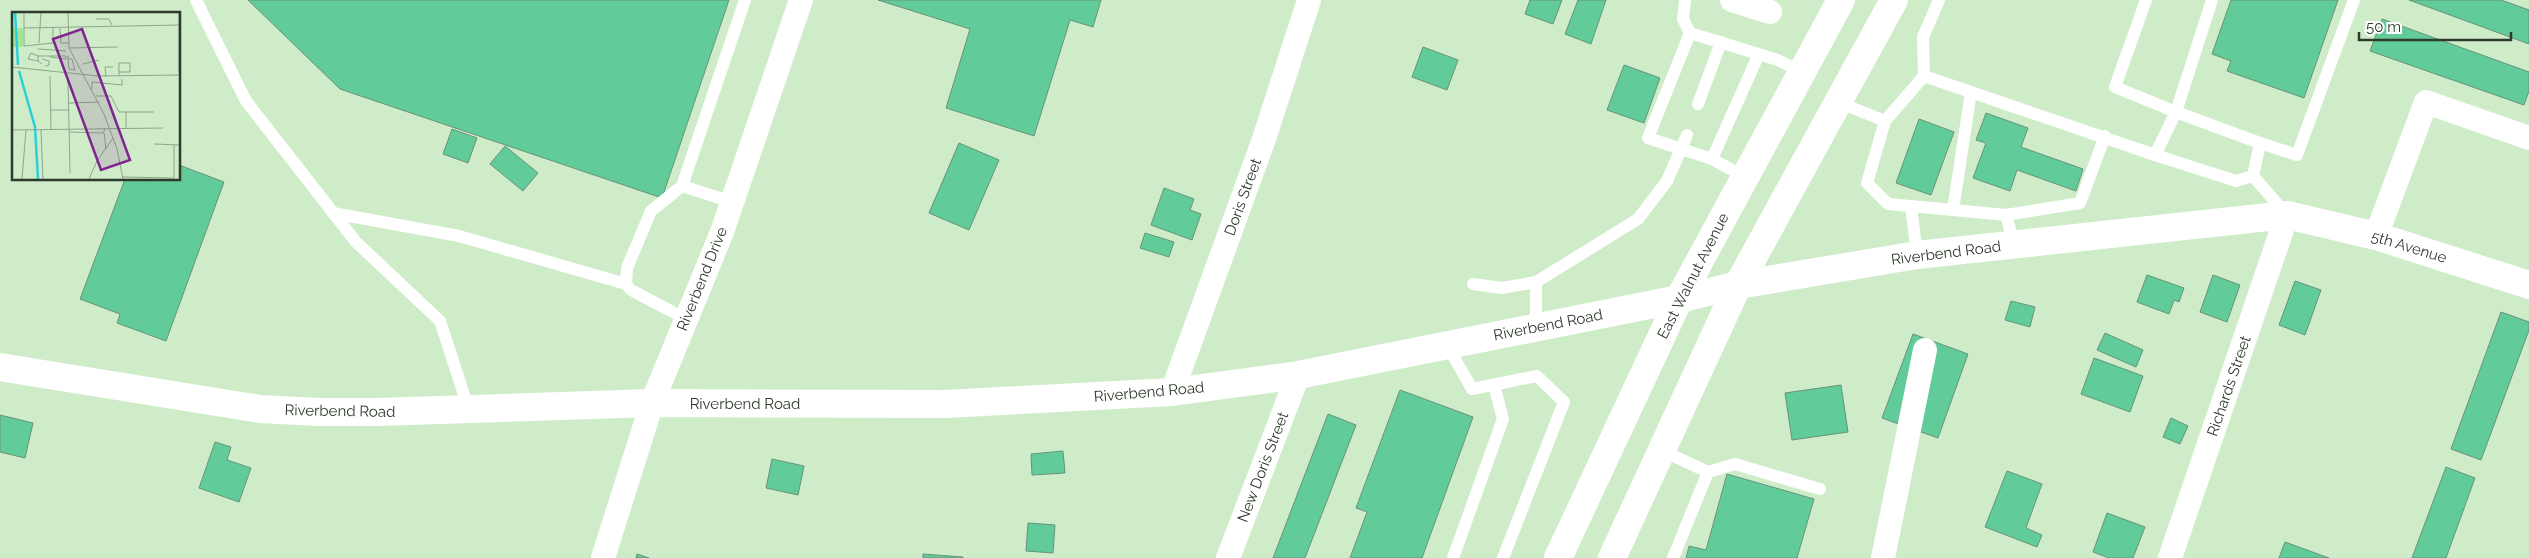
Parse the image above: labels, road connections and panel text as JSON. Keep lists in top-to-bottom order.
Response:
{
  "streets": {
    "street": [
      "Doris Street",
      "5th Avenue",
      "Riverbend Road",
      "East Walnut Avenue",
      "Riverbend Drive",
      "Richards Street",
      "New Doris Street"
    ]
  },
  "crossings": [
    ["Doris Street", "Riverbend Road"],
    ["5th Avenue", "Riverbend Road"],
    ["5th Avenue", "Richards Street"],
    ["Riverbend Road", "East Walnut Avenue"],
    ["Riverbend Road", "Riverbend Drive"],
    ["Riverbend Road", "Richards Street"],
    ["Riverbend Road", "New Doris Street"]
  ],
  "scale_bar": "50 m"
}
